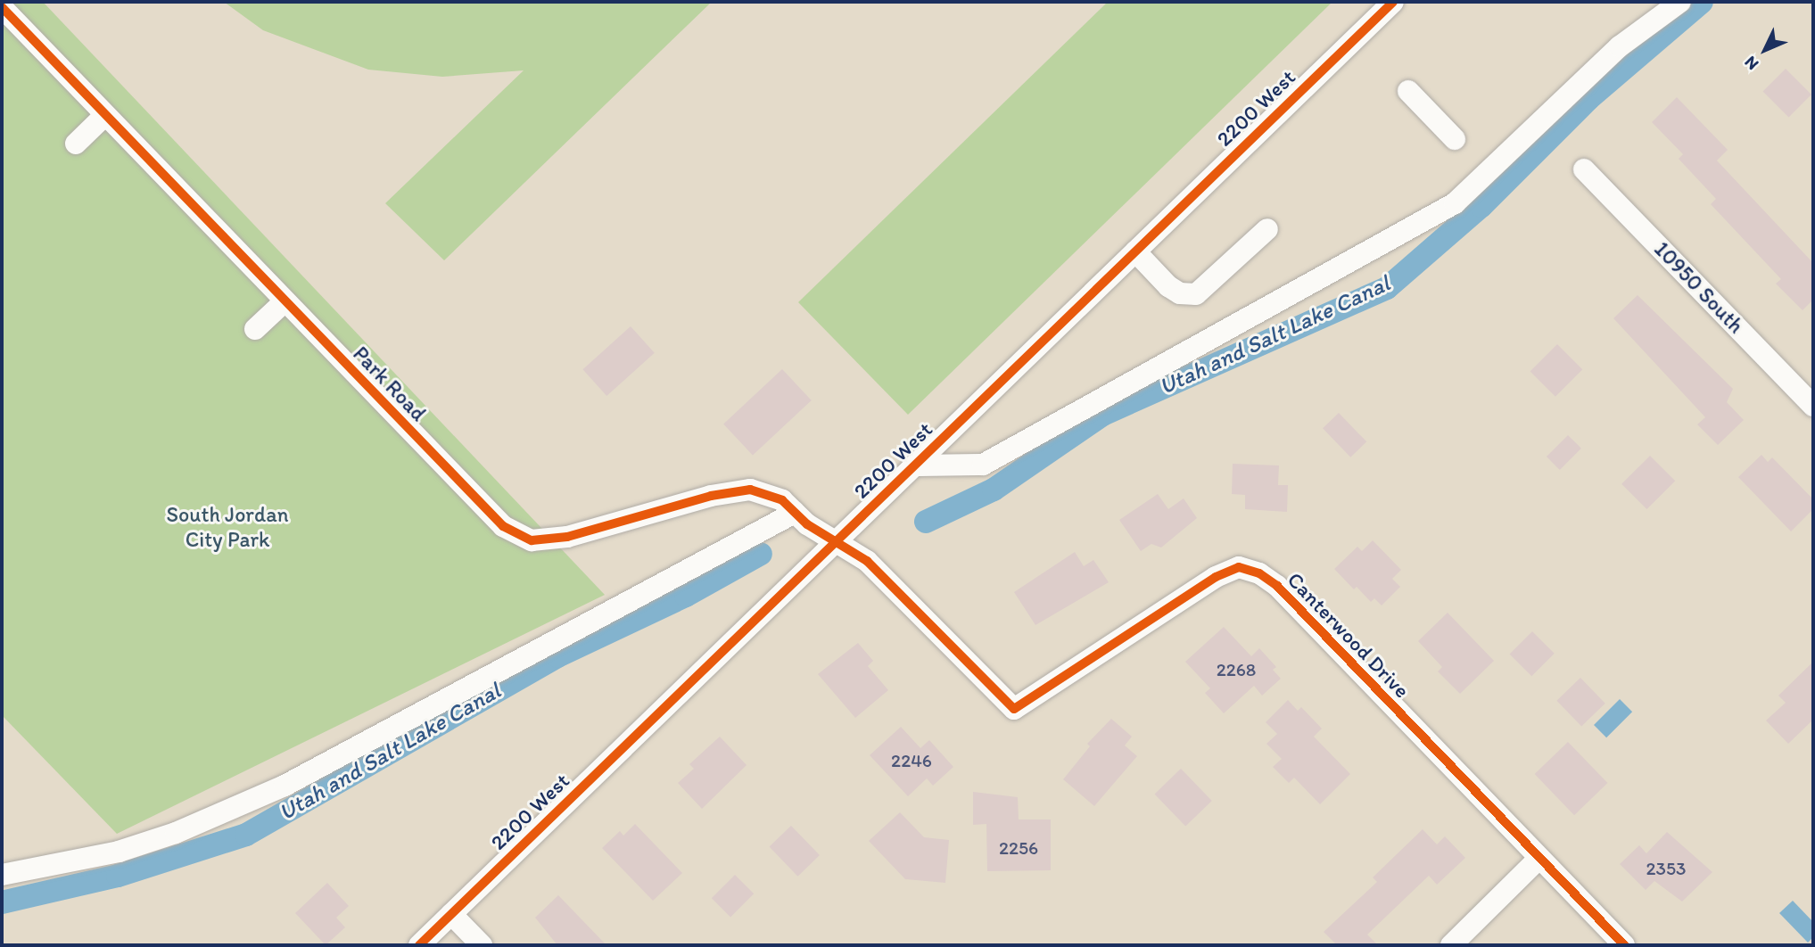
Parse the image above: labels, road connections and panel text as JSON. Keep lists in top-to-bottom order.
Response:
{
  "streets": {
    "street": [
      "2200 West",
      "10950 South",
      "Park Road",
      "Canterwood Drive"
    ]
  },
  "crossings": [
    ["2200 West", "Park Road"],
    ["2200 West", "Canterwood Drive"],
    ["Park Road", "Canterwood Drive"]
  ],
  "water": ["Utah and Salt Lake Canal"],
  "parks": ["South Jordan City Park"],
  "house_numbers": [
    "2268",
    "2246",
    "2256",
    "2353"
  ],
  "north": "bottom left"
}
